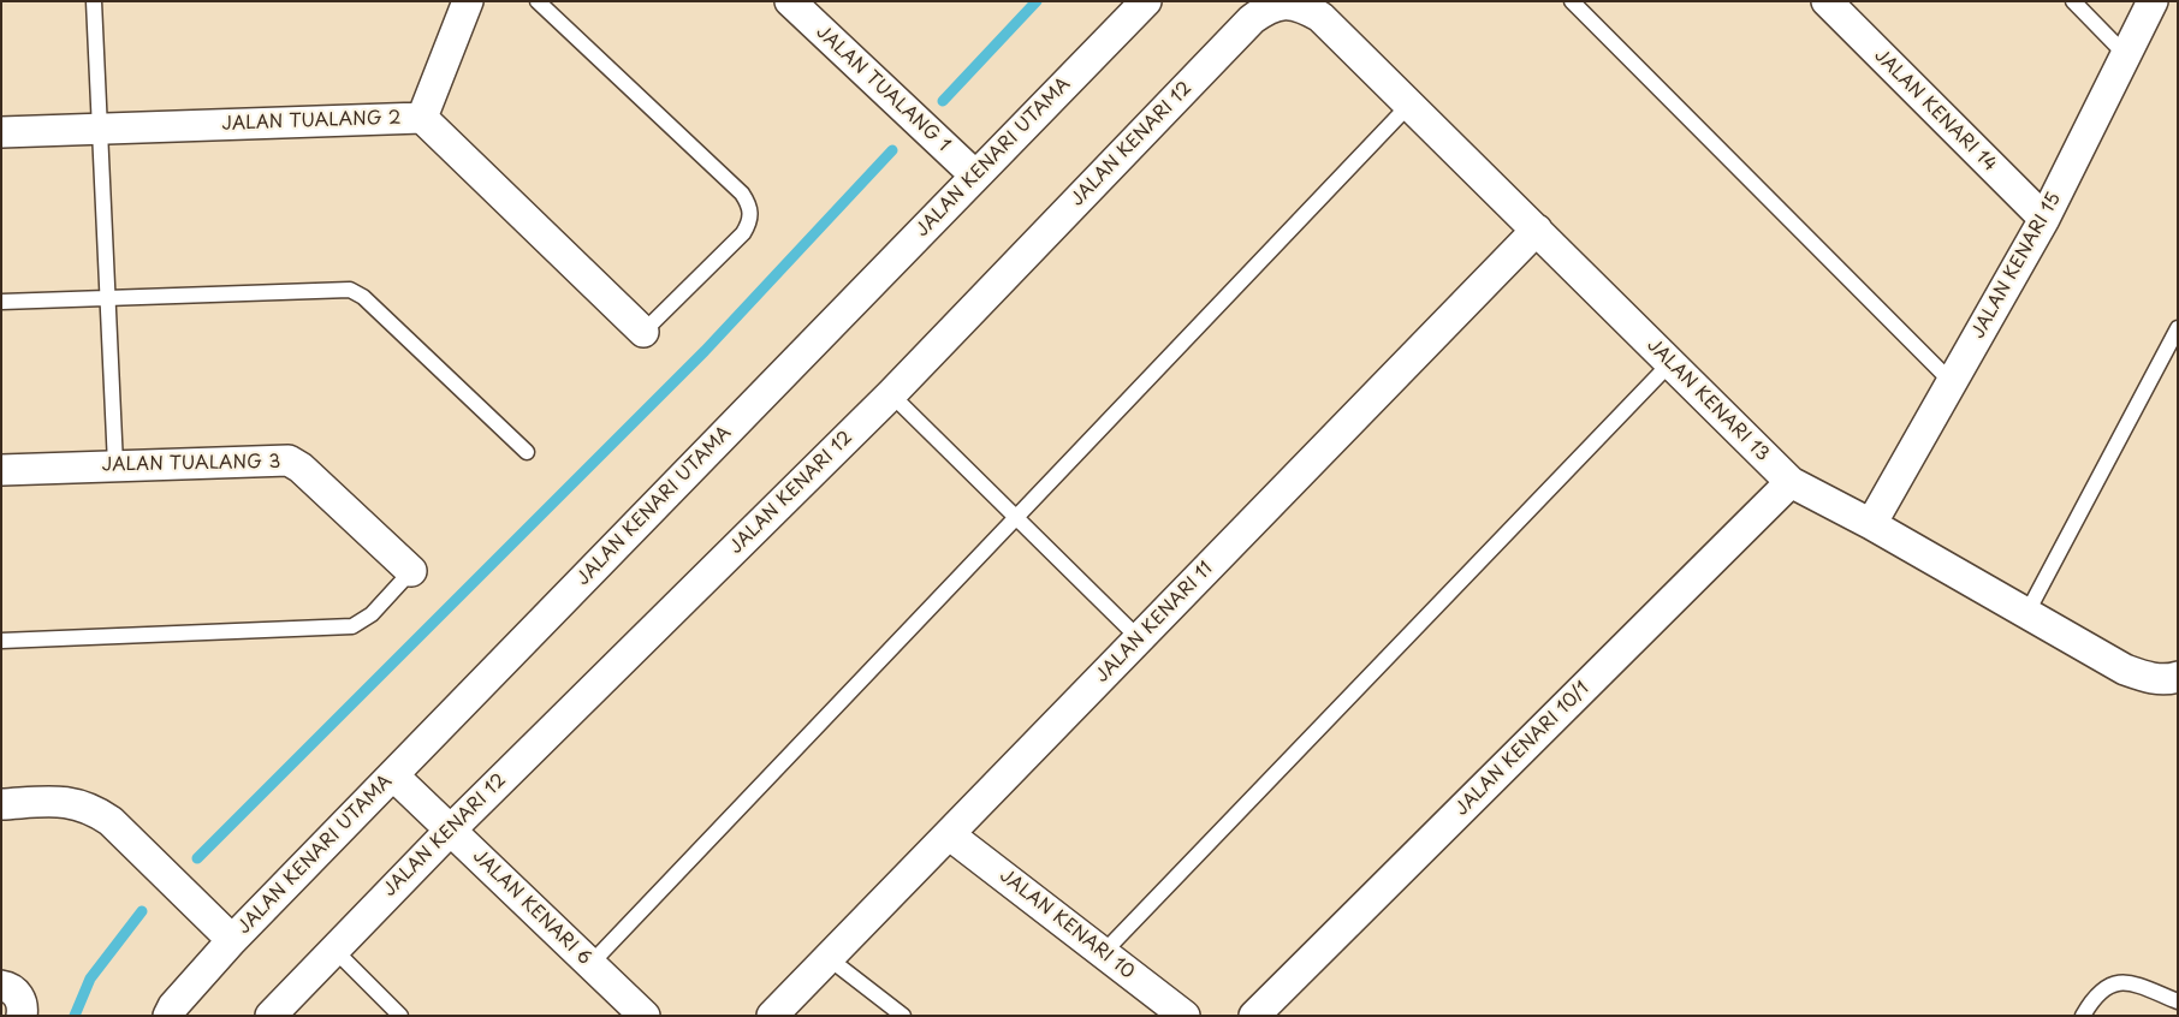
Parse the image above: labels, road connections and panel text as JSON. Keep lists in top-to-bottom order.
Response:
{
  "streets": {
    "street": [
      "JALAN TUALANG 1",
      "JALAN KENARI 14",
      "JALAN TUALANG 2",
      "JALAN KENARI 12",
      "JALAN KENARI UTAMA",
      "JALAN KENARI 15",
      "JALAN KENARI 13",
      "JALAN TUALANG 3",
      "JALAN KENARI 11",
      "JALAN KENARI 10/1",
      "JALAN KENARI 6",
      "JALAN KENARI 10"
    ]
  },
  "crossings": [
    ["JALAN TUALANG 1", "JALAN KENARI UTAMA"],
    ["JALAN KENARI 14", "JALAN KENARI 15"],
    ["JALAN KENARI 12", "JALAN KENARI 13"],
    ["JALAN KENARI 12", "JALAN KENARI 6"],
    ["JALAN KENARI UTAMA", "JALAN KENARI 6"],
    ["JALAN KENARI 15", "JALAN KENARI 13"],
    ["JALAN KENARI 13", "JALAN KENARI 11"],
    ["JALAN KENARI 13", "JALAN KENARI 10/1"],
    ["JALAN KENARI 11", "JALAN KENARI 10"]
  ]
}
